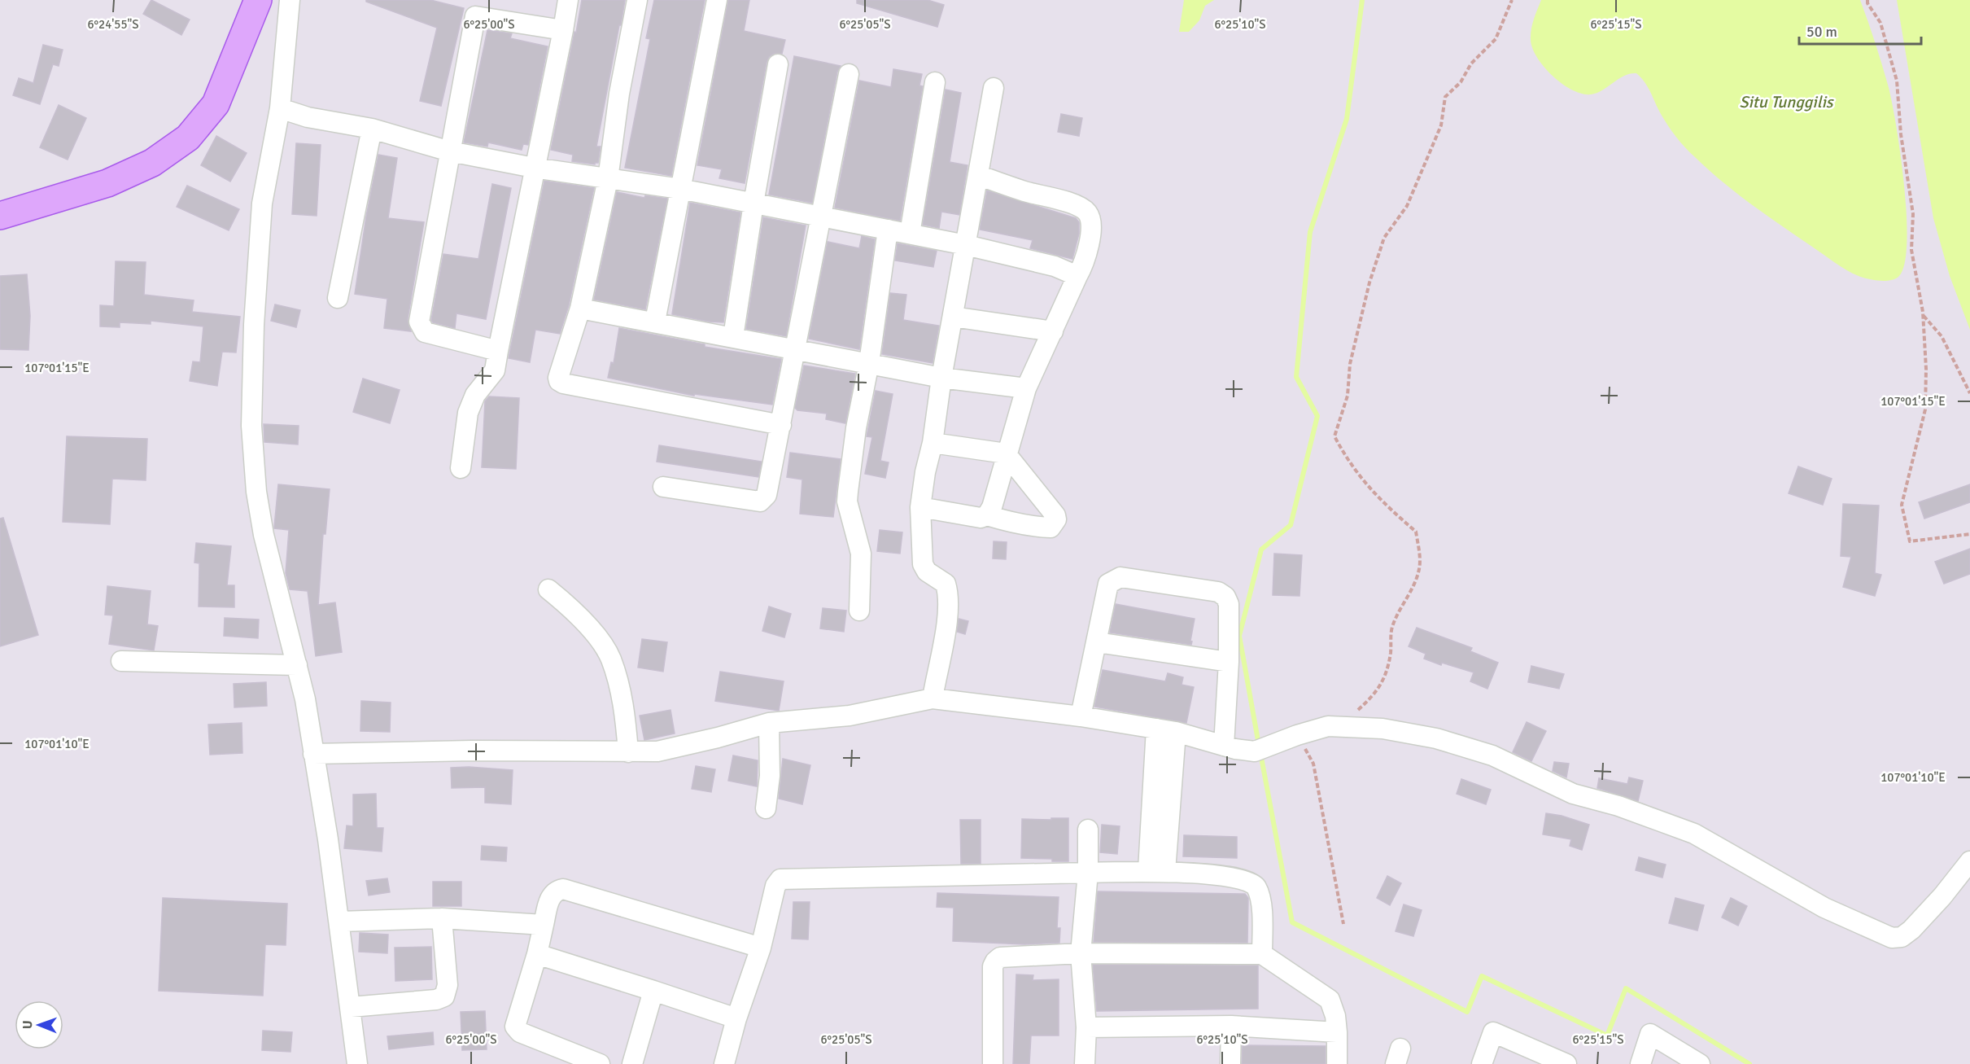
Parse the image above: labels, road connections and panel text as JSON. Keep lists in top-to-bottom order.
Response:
{
  "water": ["Situ Tunggilis"],
  "scale_bar": "50 m",
  "north": "left",
  "coordinates": [
    "6°24'55\"S",
    "6°25'00\"S",
    "6°25'05\"S",
    "6°25'10\"S",
    "6°25'15\"S",
    "107°01'15\"E",
    "107°01'10\"E"
  ]
}
